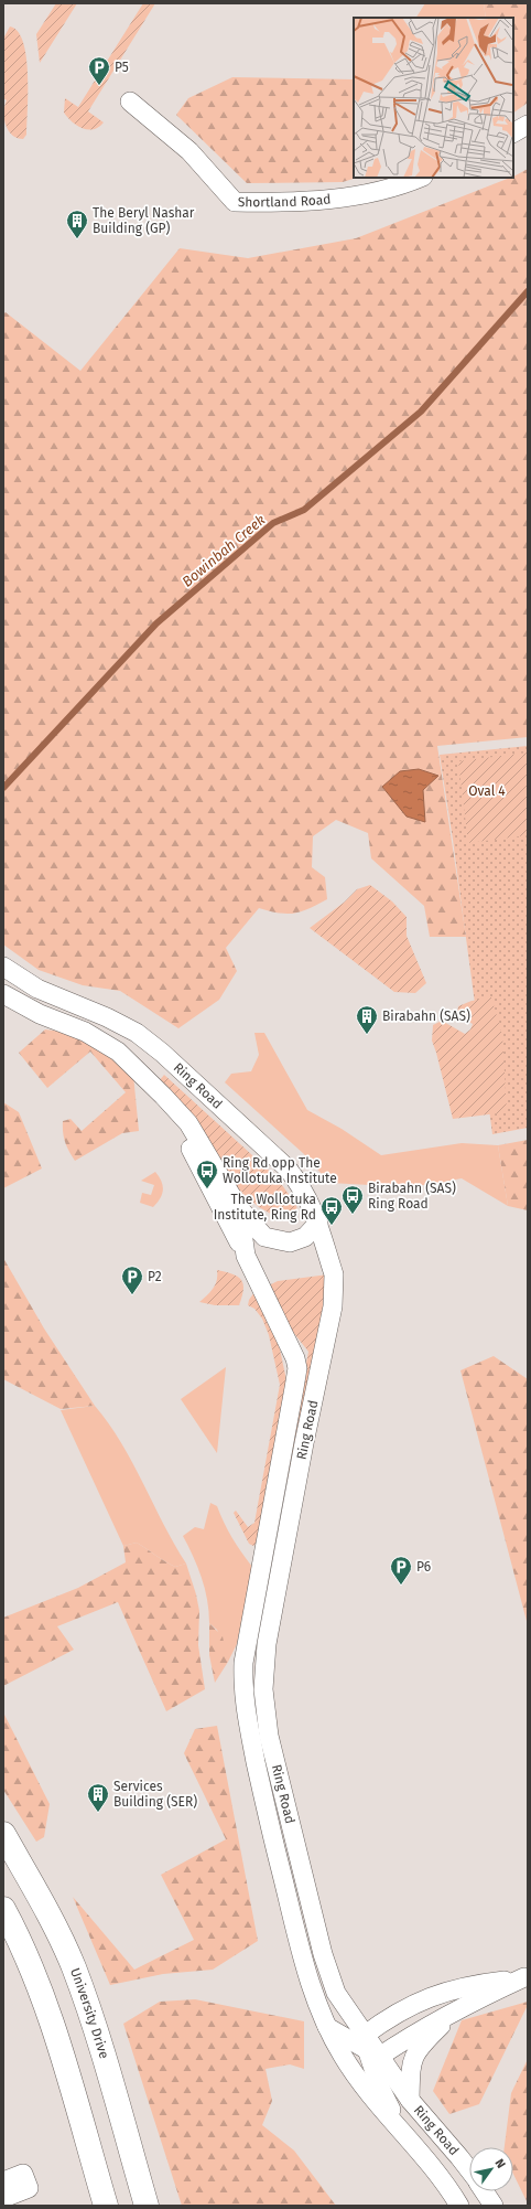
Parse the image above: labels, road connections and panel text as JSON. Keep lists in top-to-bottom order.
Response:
{
  "streets": {
    "main road": ["University Drive"],
    "street": ["Shortland Road", "Ring Road"]
  },
  "water": ["Bowinbah Creek"],
  "parks": ["Oval 4"],
  "places": {
    "parking": ["P5", "P2", "P6"],
    "building": ["The Beryl Nashar Building (GP)", "Birabahn (SAS)", "Services Building (SER)"],
    "bus stop": ["Ring Rd opp The Wollotuka Institute", "Birabahn (SAS) Ring Road", "The Wollotuka Institute, Ring Rd"]
  },
  "north": "top right"
}
